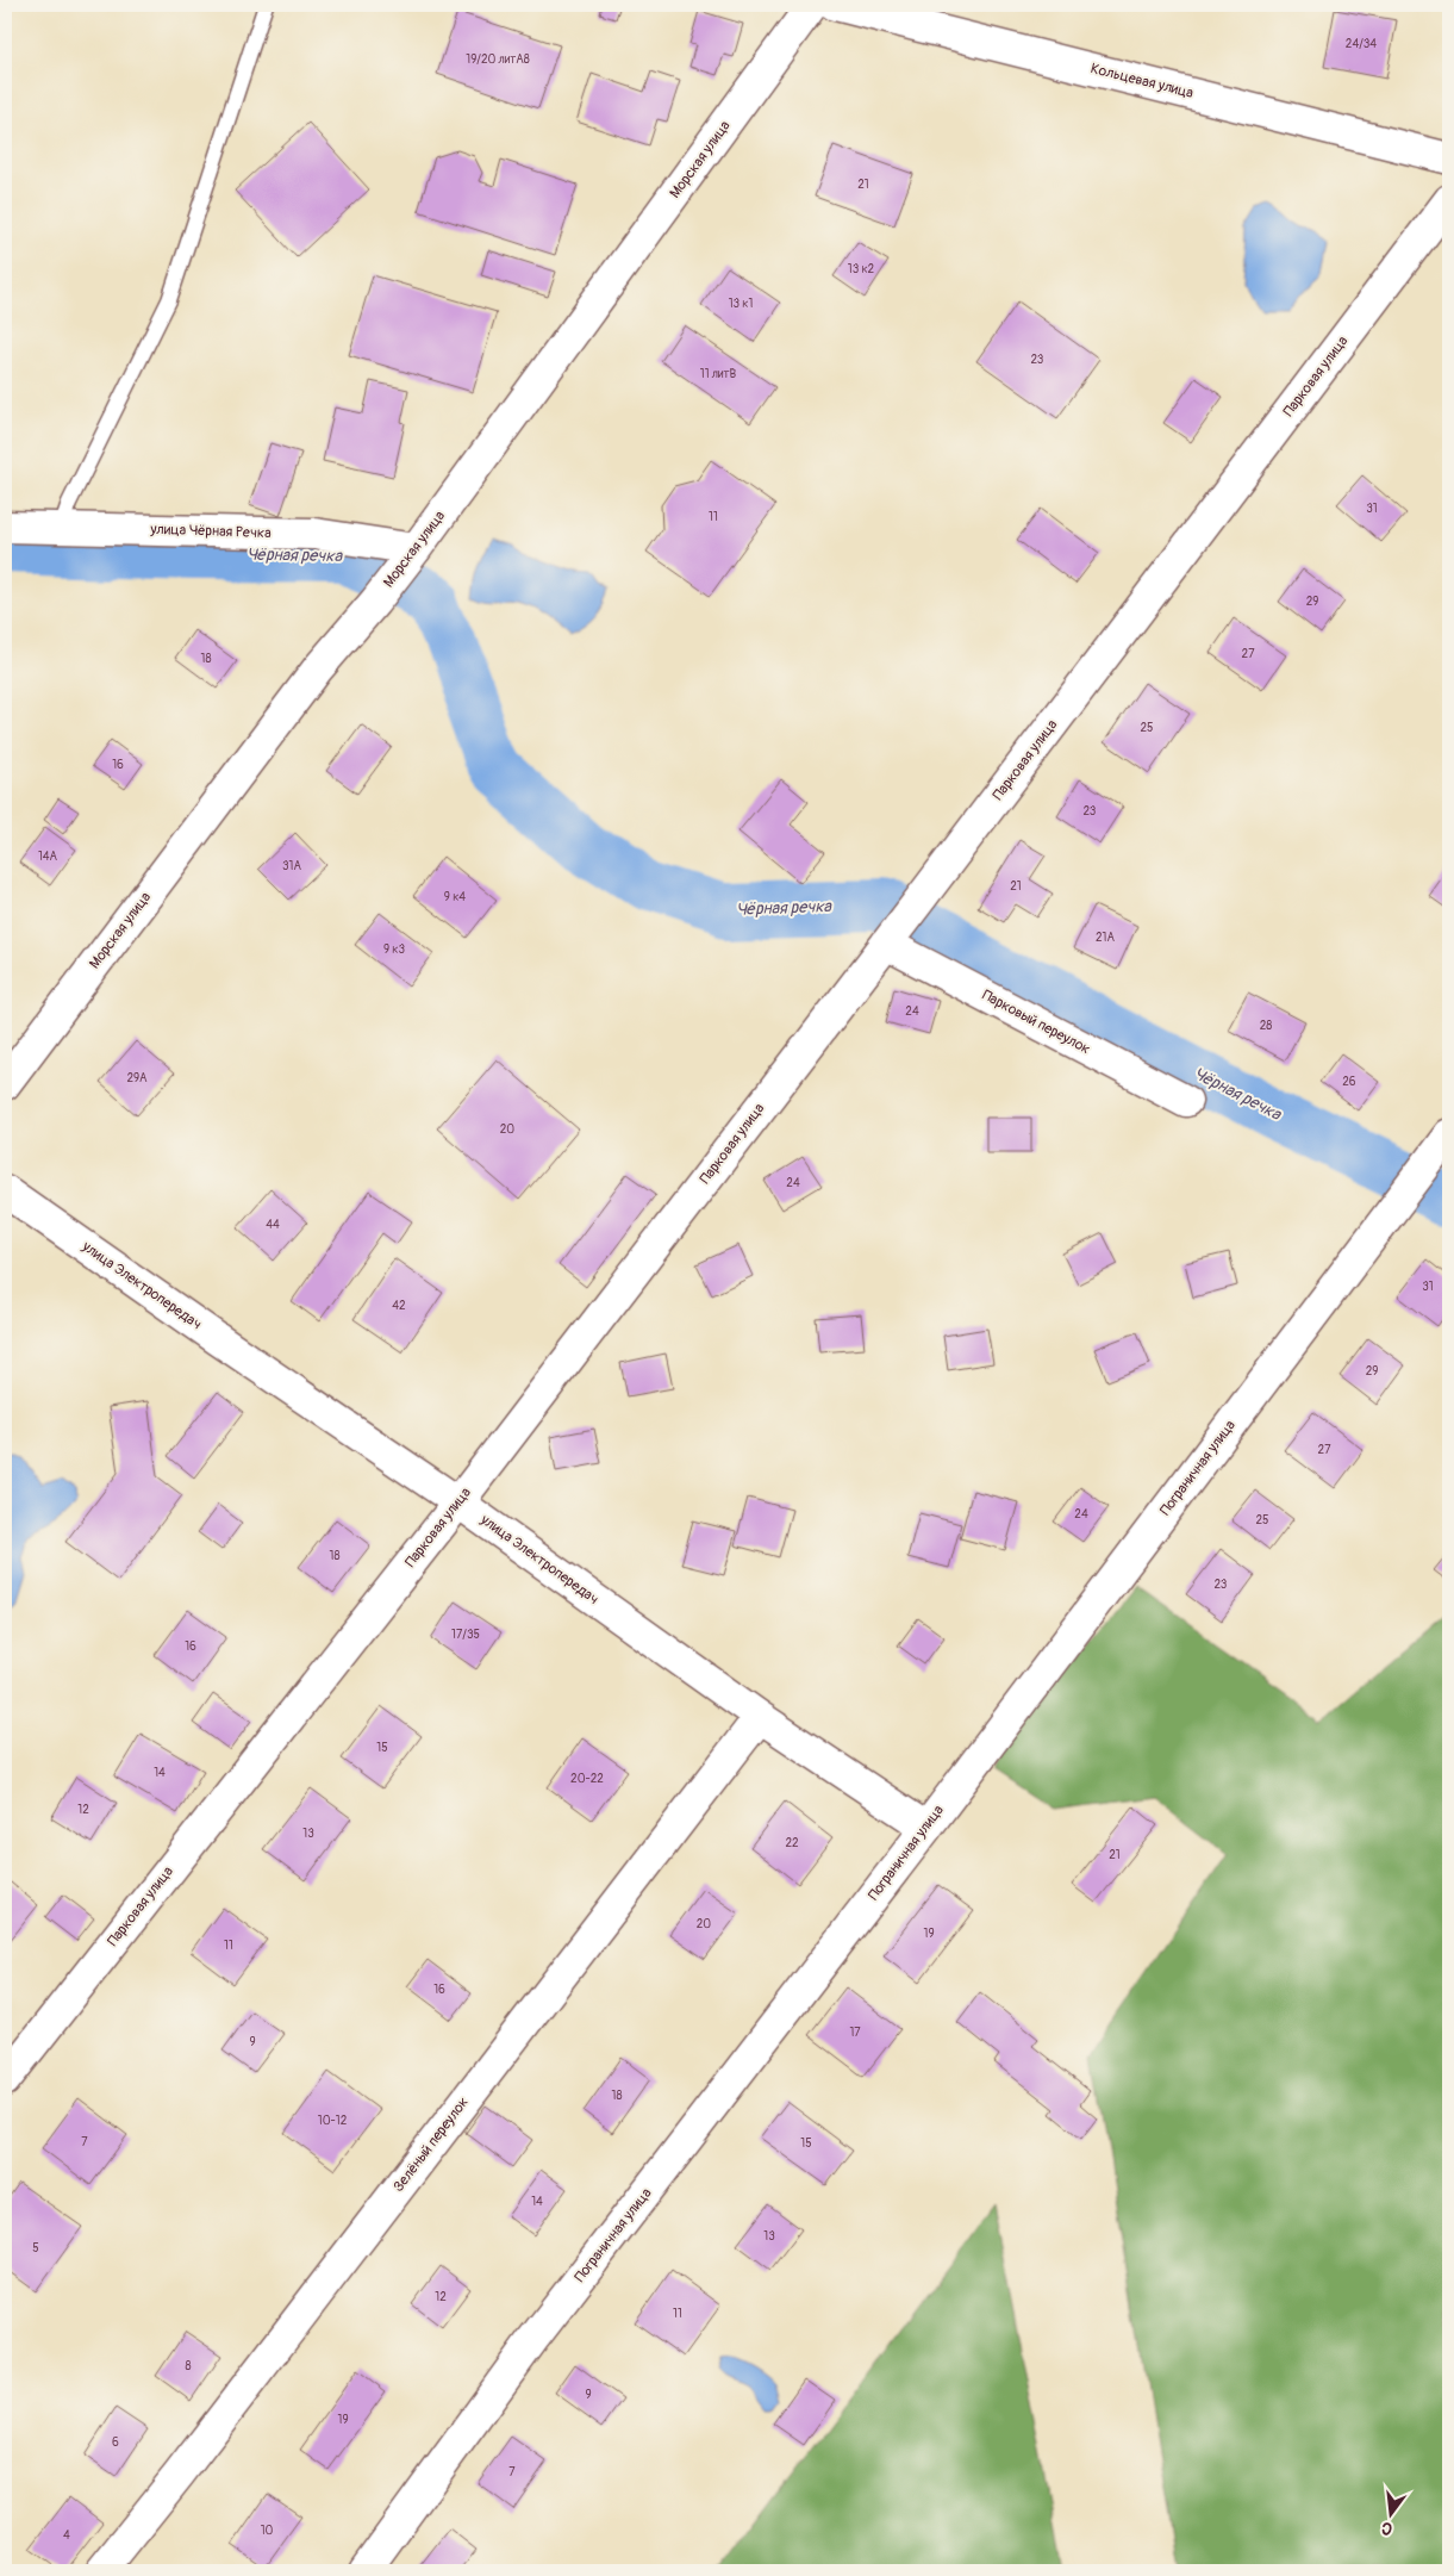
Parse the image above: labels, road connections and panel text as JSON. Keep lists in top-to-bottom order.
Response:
{
  "streets": {
    "street": [
      "Кольцевая улица",
      "Морская улица",
      "Парковая улица",
      "улица Чёрная Речка",
      "Парковый переулок",
      "улица Электропередач",
      "Пограничная улица",
      "Зелёный переулок"
    ]
  },
  "crossings": [
    ["Морская улица", "улица Чёрная Речка"],
    ["Парковая улица", "Парковый переулок"],
    ["Парковая улица", "улица Электропередач"],
    ["улица Электропередач", "Пограничная улица"],
    ["улица Электропередач", "Зелёный переулок"]
  ],
  "water": ["Чёрная речка"],
  "house_numbers": [
    "24/34",
    "19/20 литА8",
    "21",
    "13 к2",
    "13 к1",
    "23",
    "11 литВ",
    "31",
    "11",
    "29",
    "27",
    "18",
    "25",
    "16",
    "23",
    "14А",
    "31А",
    "21",
    "9 к4",
    "21А",
    "9 к3",
    "24",
    "28",
    "29А",
    "26",
    "20",
    "24",
    "44",
    "31",
    "42",
    "29",
    "27",
    "24",
    "25",
    "18",
    "23",
    "17/35",
    "16",
    "15",
    "14",
    "20-22",
    "12",
    "13",
    "22",
    "21",
    "20",
    "19",
    "11",
    "16",
    "17",
    "9",
    "18",
    "10-12",
    "7",
    "15",
    "14",
    "13",
    "5",
    "12",
    "11",
    "8",
    "9",
    "19",
    "6",
    "7",
    "10",
    "4"
  ],
  "north": "bottom"
}
